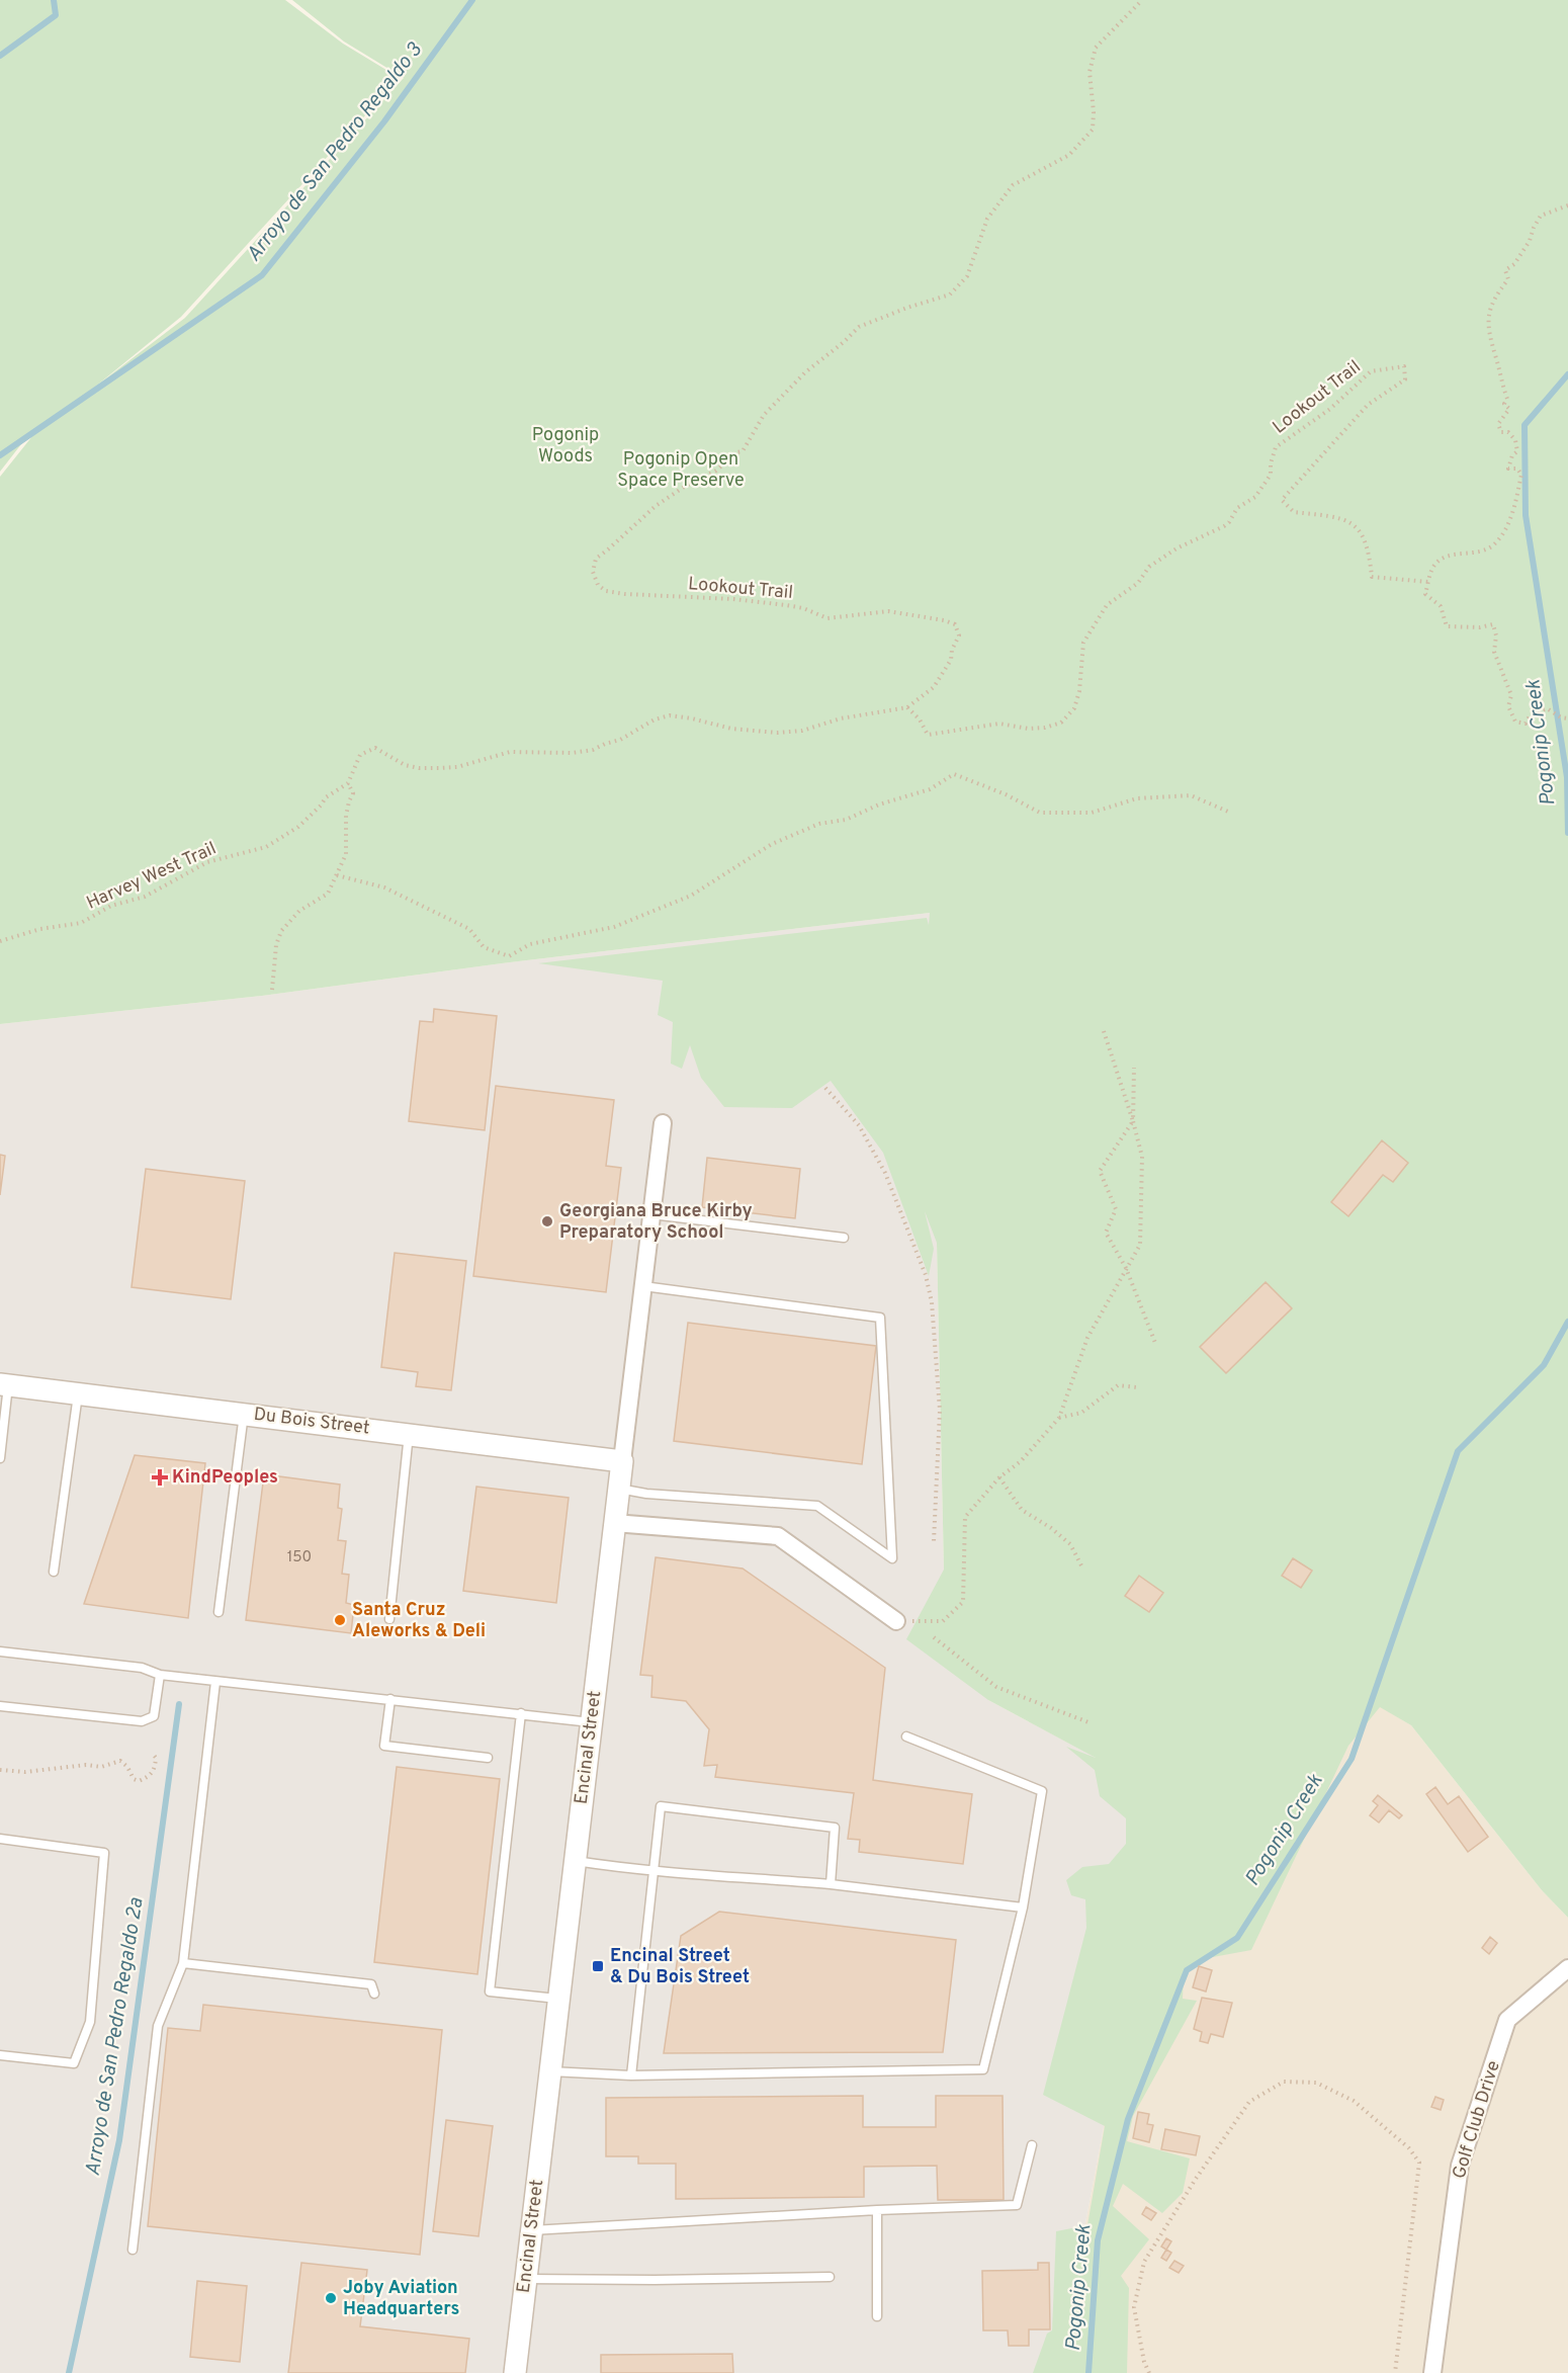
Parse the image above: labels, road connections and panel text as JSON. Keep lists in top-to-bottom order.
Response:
{
  "streets": {
    "street": ["Du Bois Street", "Encinal Street", "Golf Club Drive"],
    "path": ["Lookout Trail", "Harvey West Trail"]
  },
  "crossings": [
    ["Du Bois Street", "Encinal Street"]
  ],
  "water": ["Arroyo de San Pedro Regaldo 3", "Pogonip Creek", "Arroyo de San Pedro Regaldo 2a"],
  "parks": ["Pogonip Woods", "Pogonip Open Space Preserve"],
  "places": {
    "other": ["Georgiana Bruce Kirby Preparatory School", "Santa Cruz Aleworks & Deli", "Joby Aviation Headquarters"],
    "health": ["KindPeoples"],
    "transit": ["Encinal Street & Du Bois Street"]
  },
  "house_numbers": ["150"]
}
